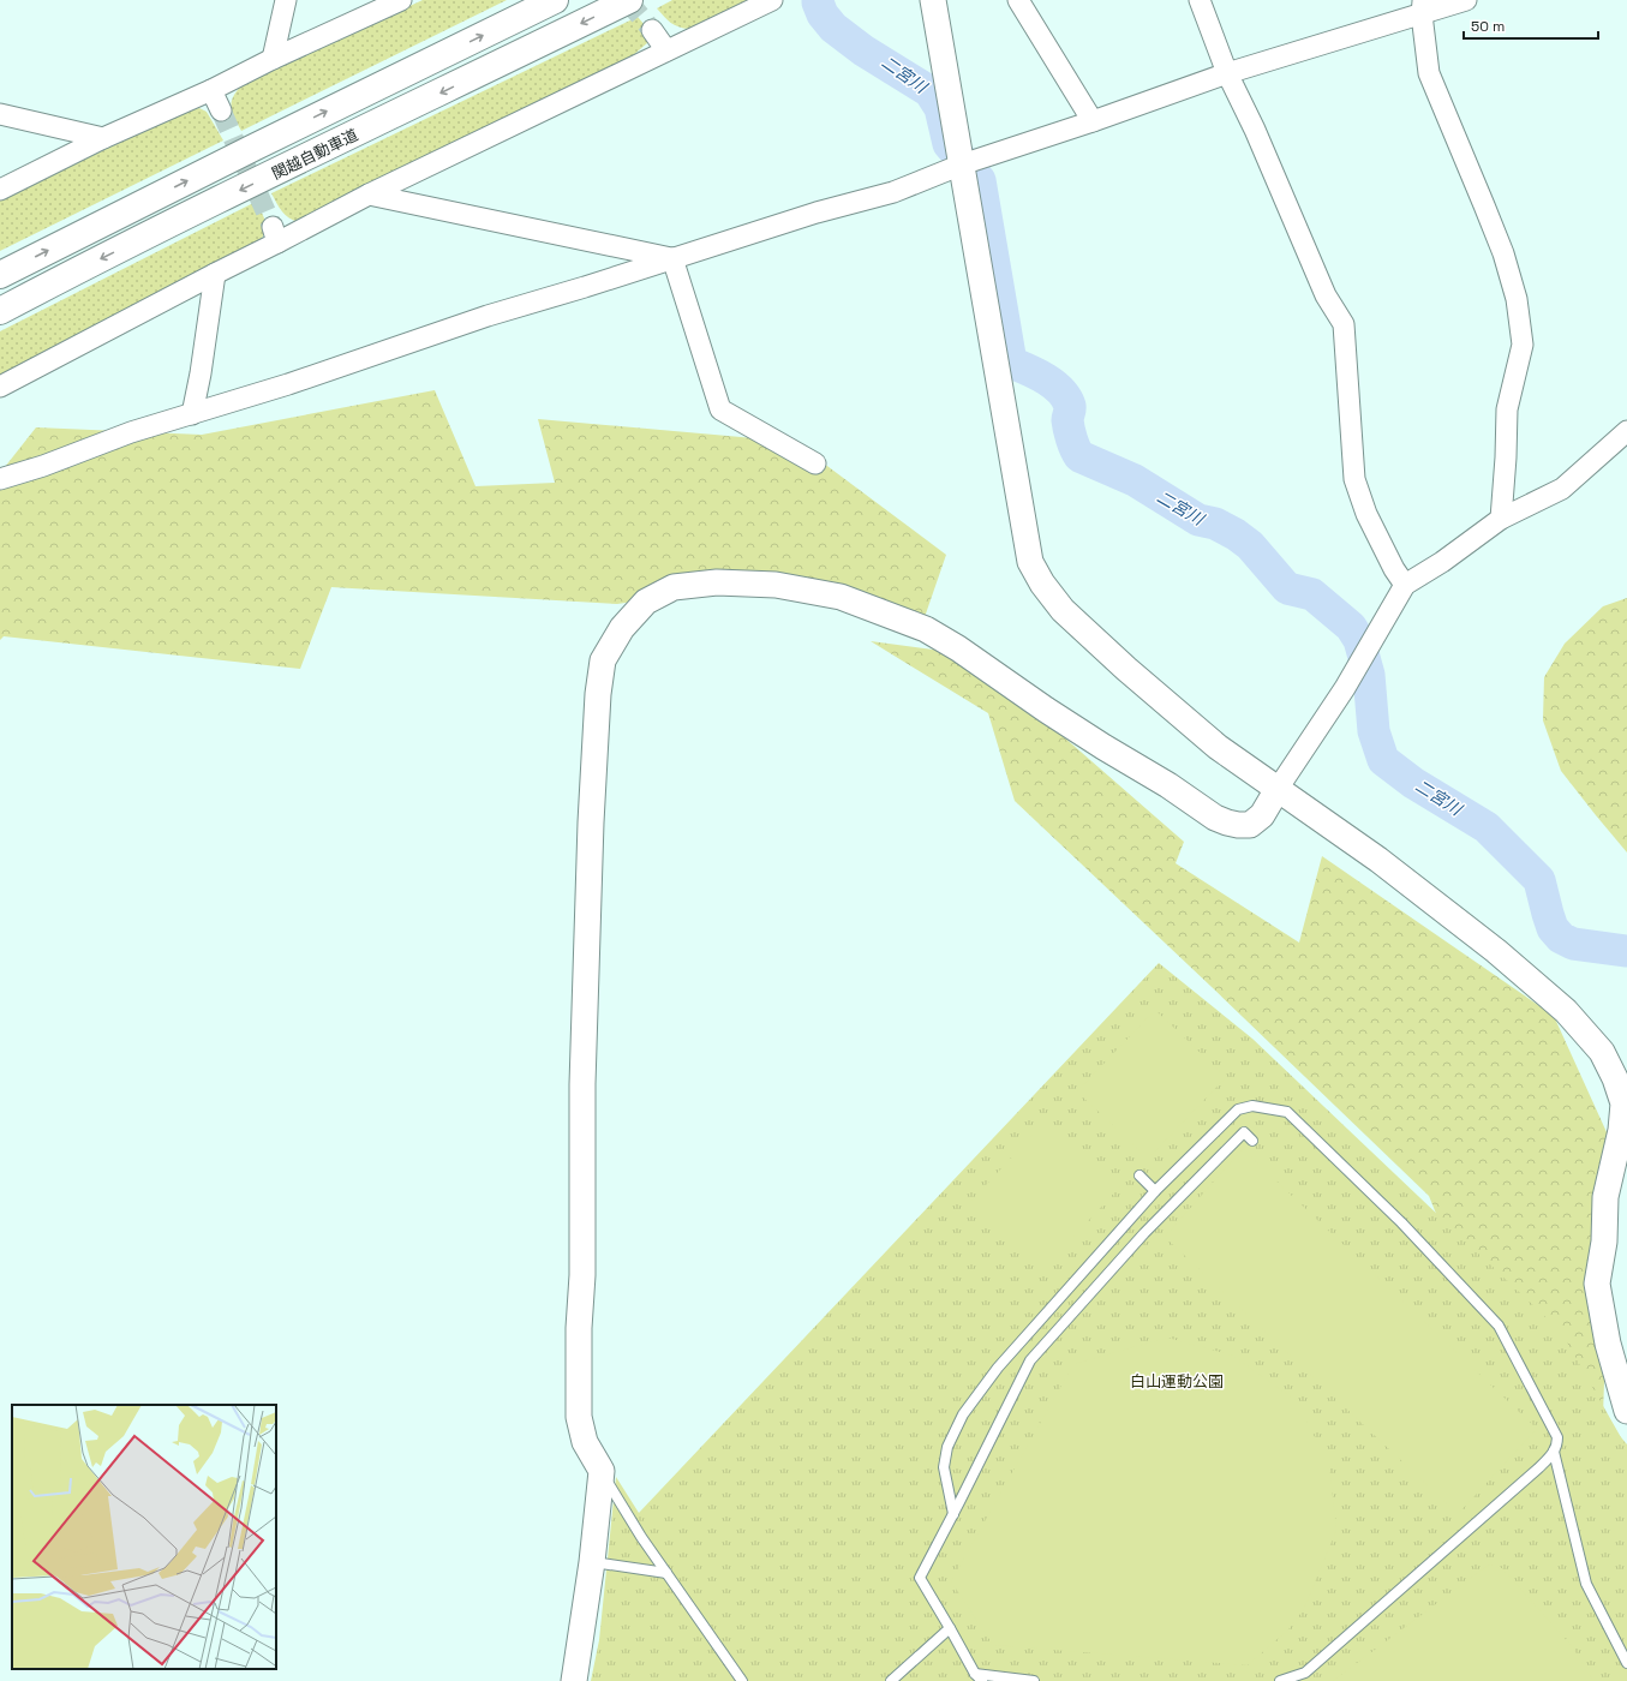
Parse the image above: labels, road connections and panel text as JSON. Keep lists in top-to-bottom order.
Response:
{
  "streets": {
    "highway": ["関越自動車道"]
  },
  "water": ["二宮川"],
  "parks": ["白山運動公園"],
  "scale_bar": "50 m"
}
